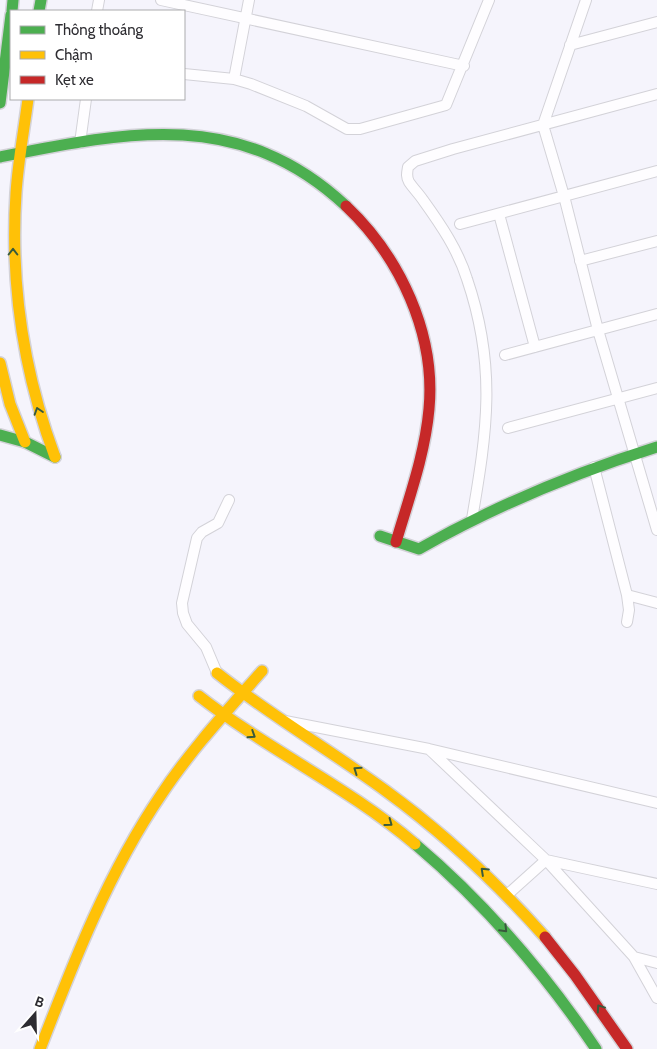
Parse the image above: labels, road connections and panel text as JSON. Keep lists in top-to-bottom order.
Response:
{
  "legend": ["Thông thoáng", "Chậm", "Kẹt xe"],
  "north": "top"
}
